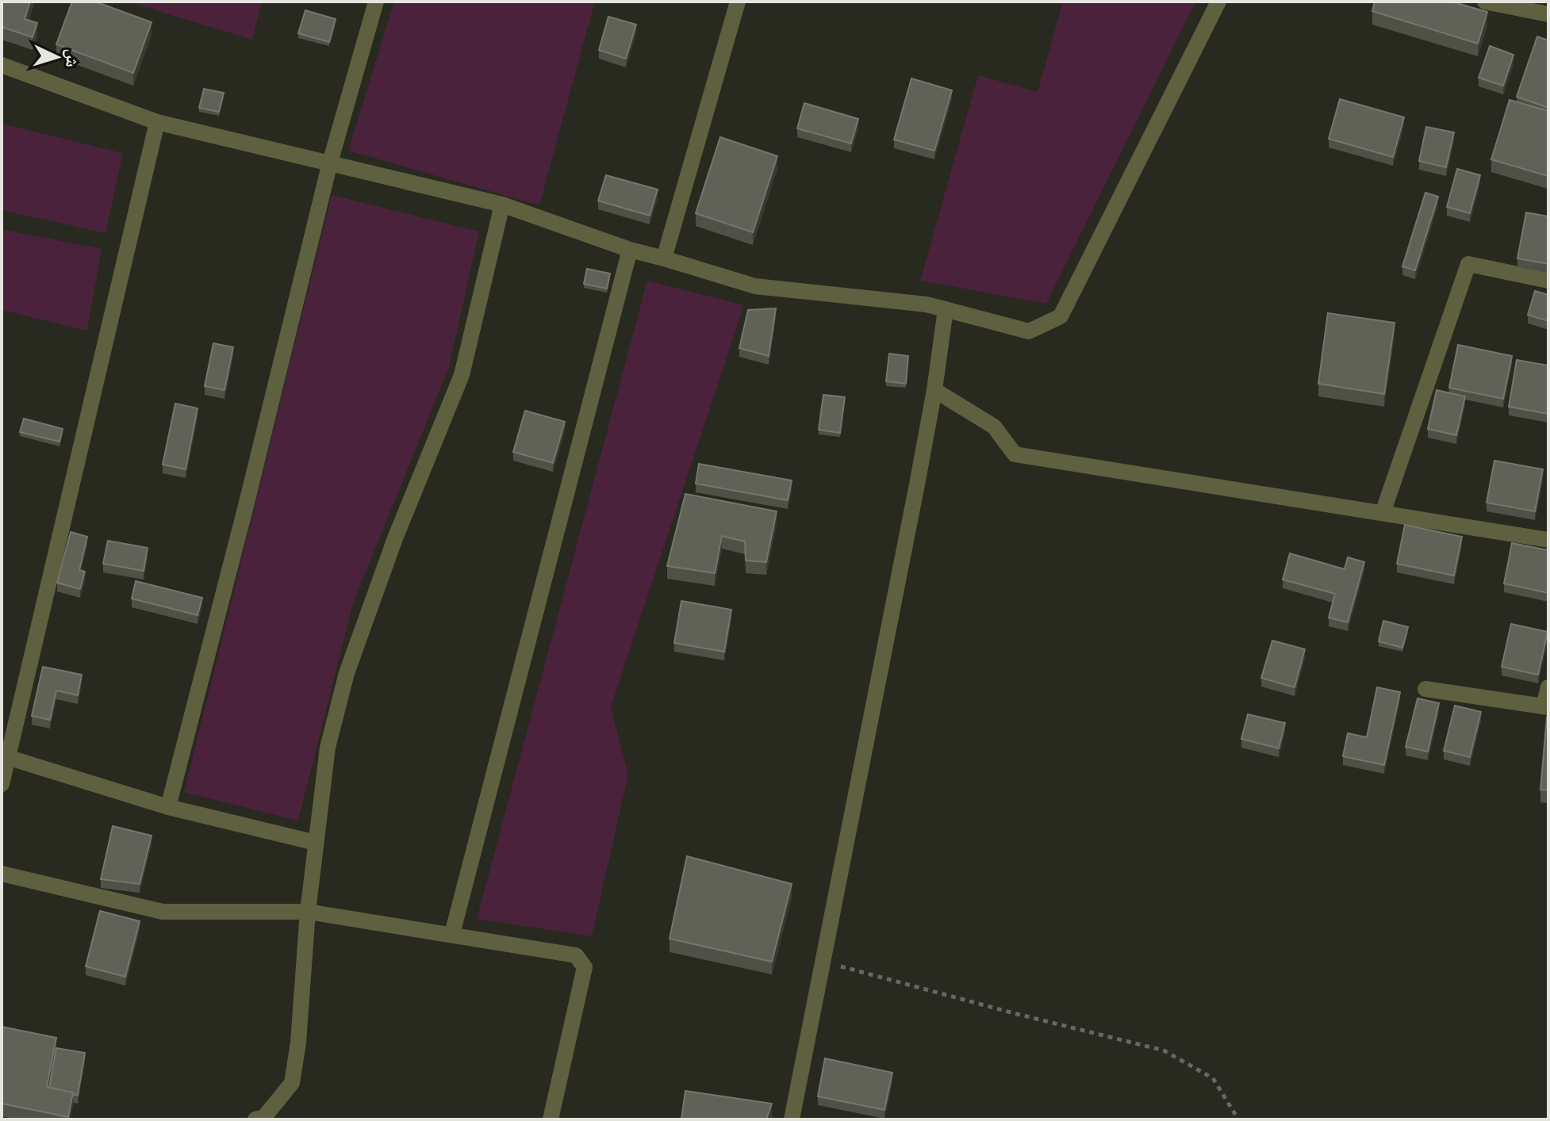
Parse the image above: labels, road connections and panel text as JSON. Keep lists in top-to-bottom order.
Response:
{
  "north": "right"
}
